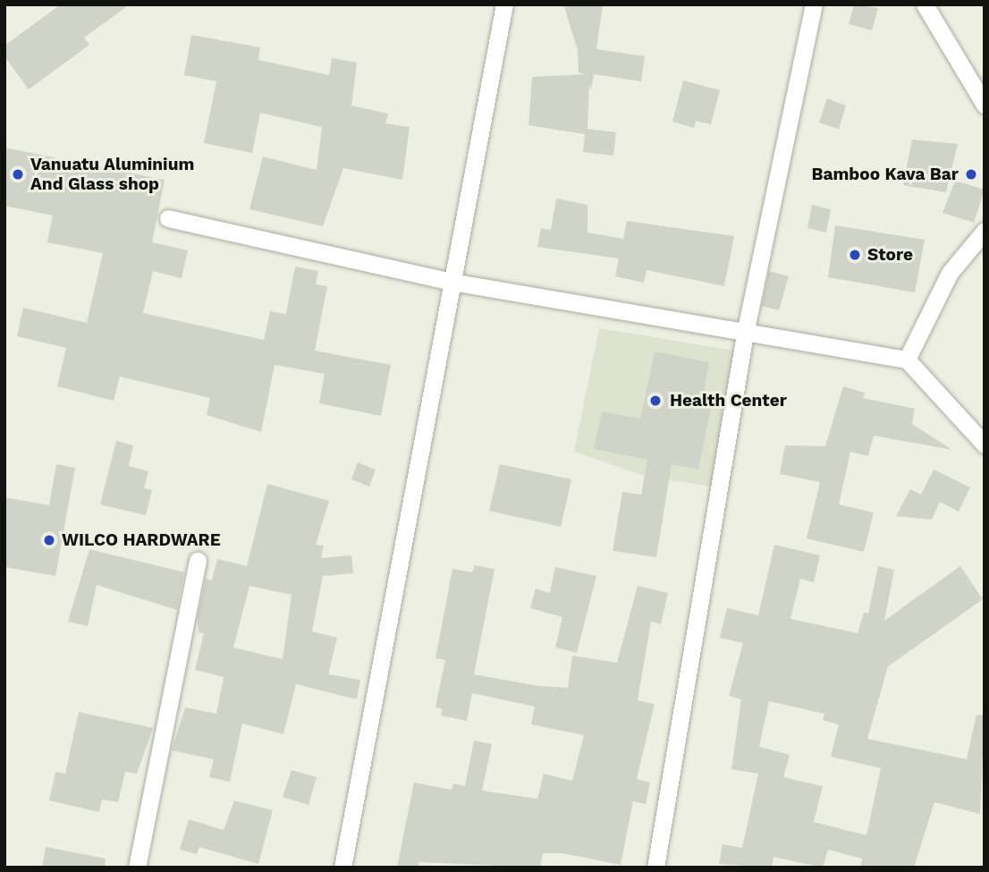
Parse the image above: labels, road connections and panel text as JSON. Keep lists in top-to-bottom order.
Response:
{
  "places": [
    "Vanuatu Aluminium And Glass shop",
    "Bamboo Kava Bar",
    "Store",
    "Health Center",
    "WILCO HARDWARE"
  ]
}
